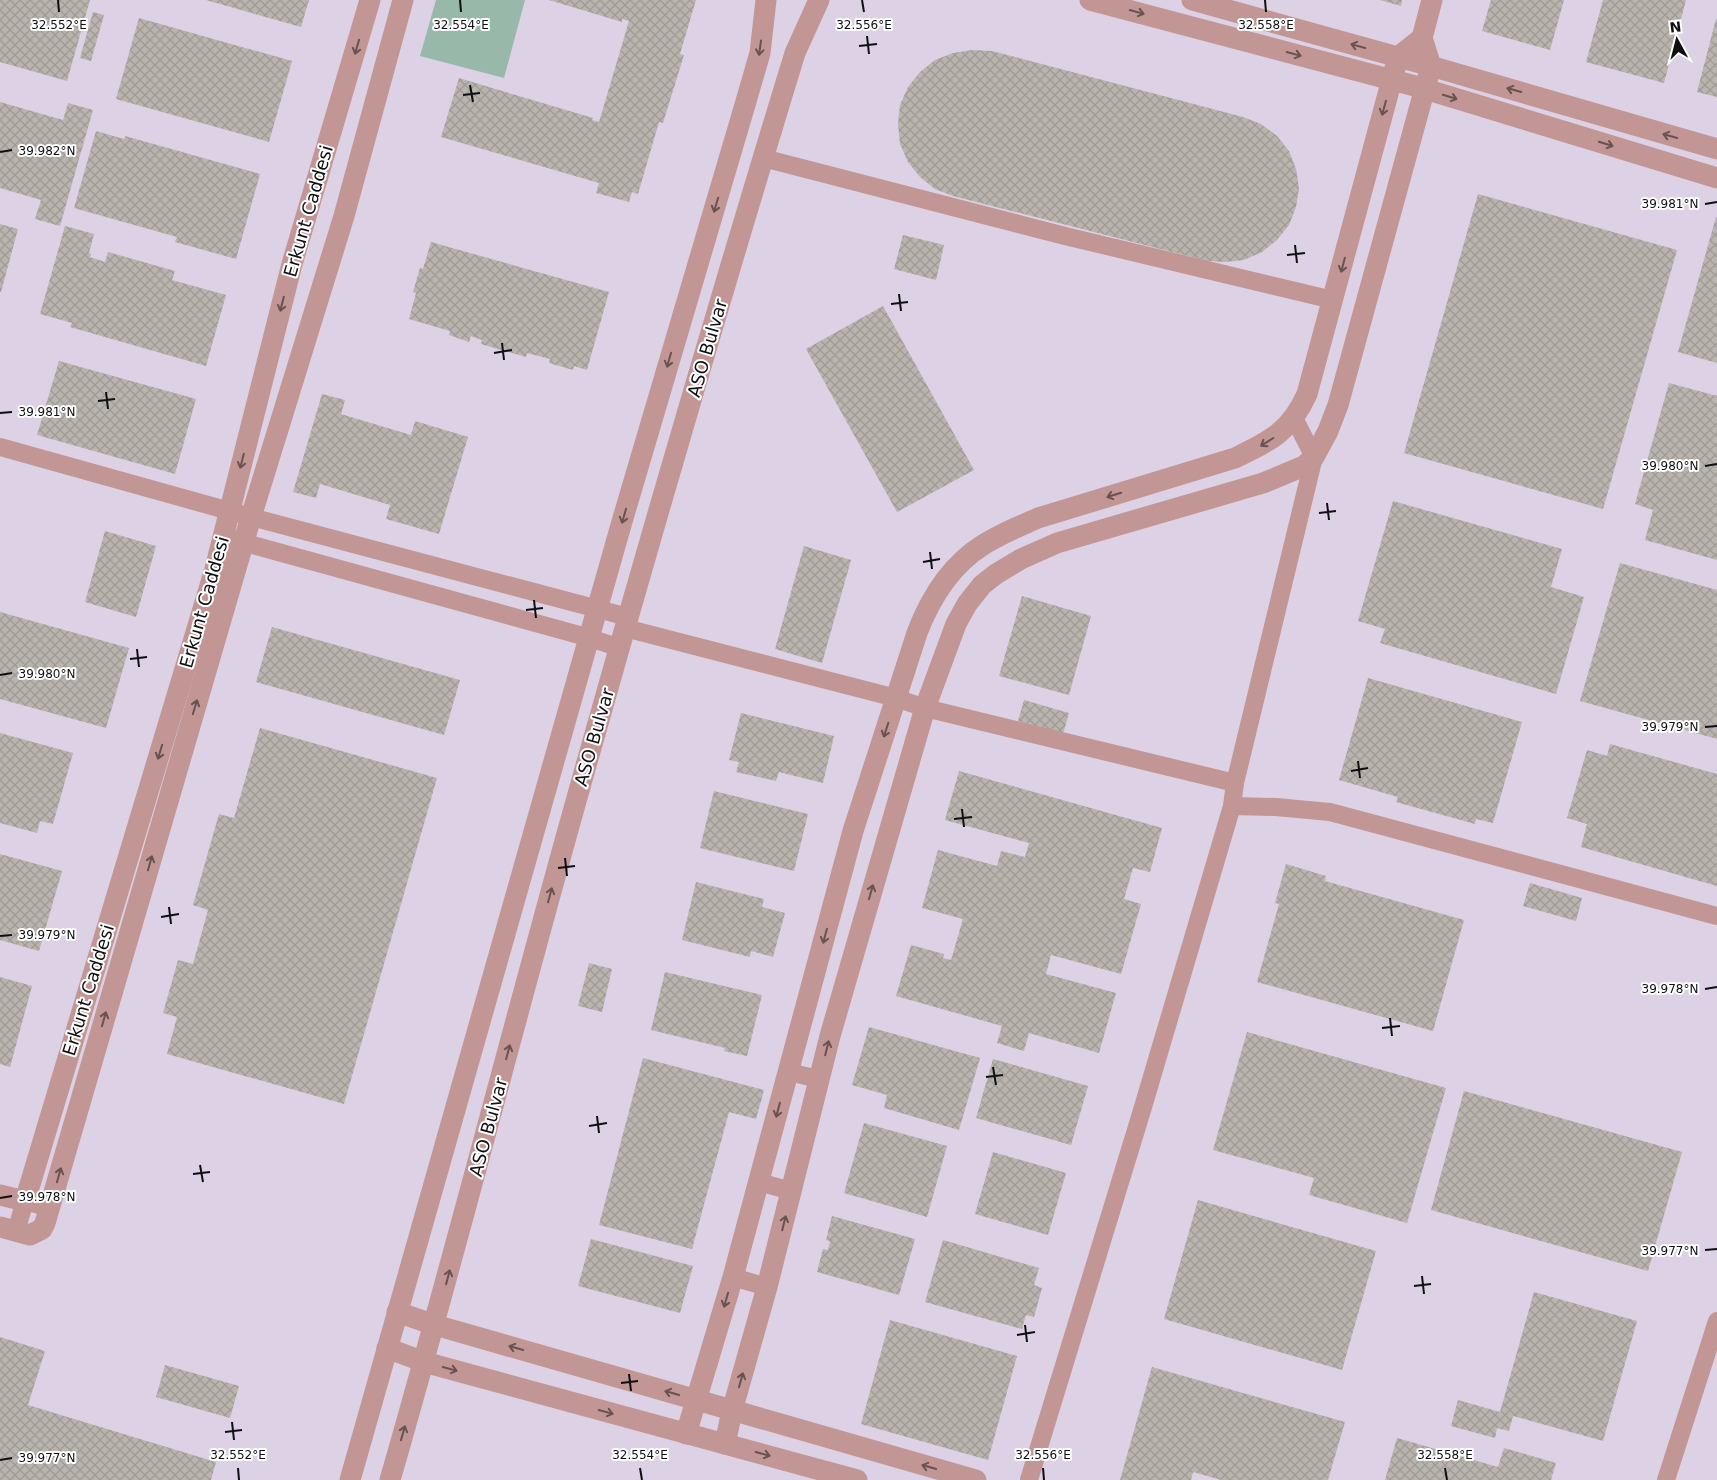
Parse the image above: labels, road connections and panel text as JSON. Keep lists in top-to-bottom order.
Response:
{
  "streets": {
    "street": ["Erkunt Caddesi", "ASO Bulvar"]
  },
  "north": "top",
  "coordinates": [
    "32.552°E",
    "32.554°E",
    "32.556°E",
    "32.558°E",
    "39.982°N",
    "39.981°N",
    "39.980°N",
    "39.979°N",
    "39.978°N",
    "39.977°N"
  ]
}
